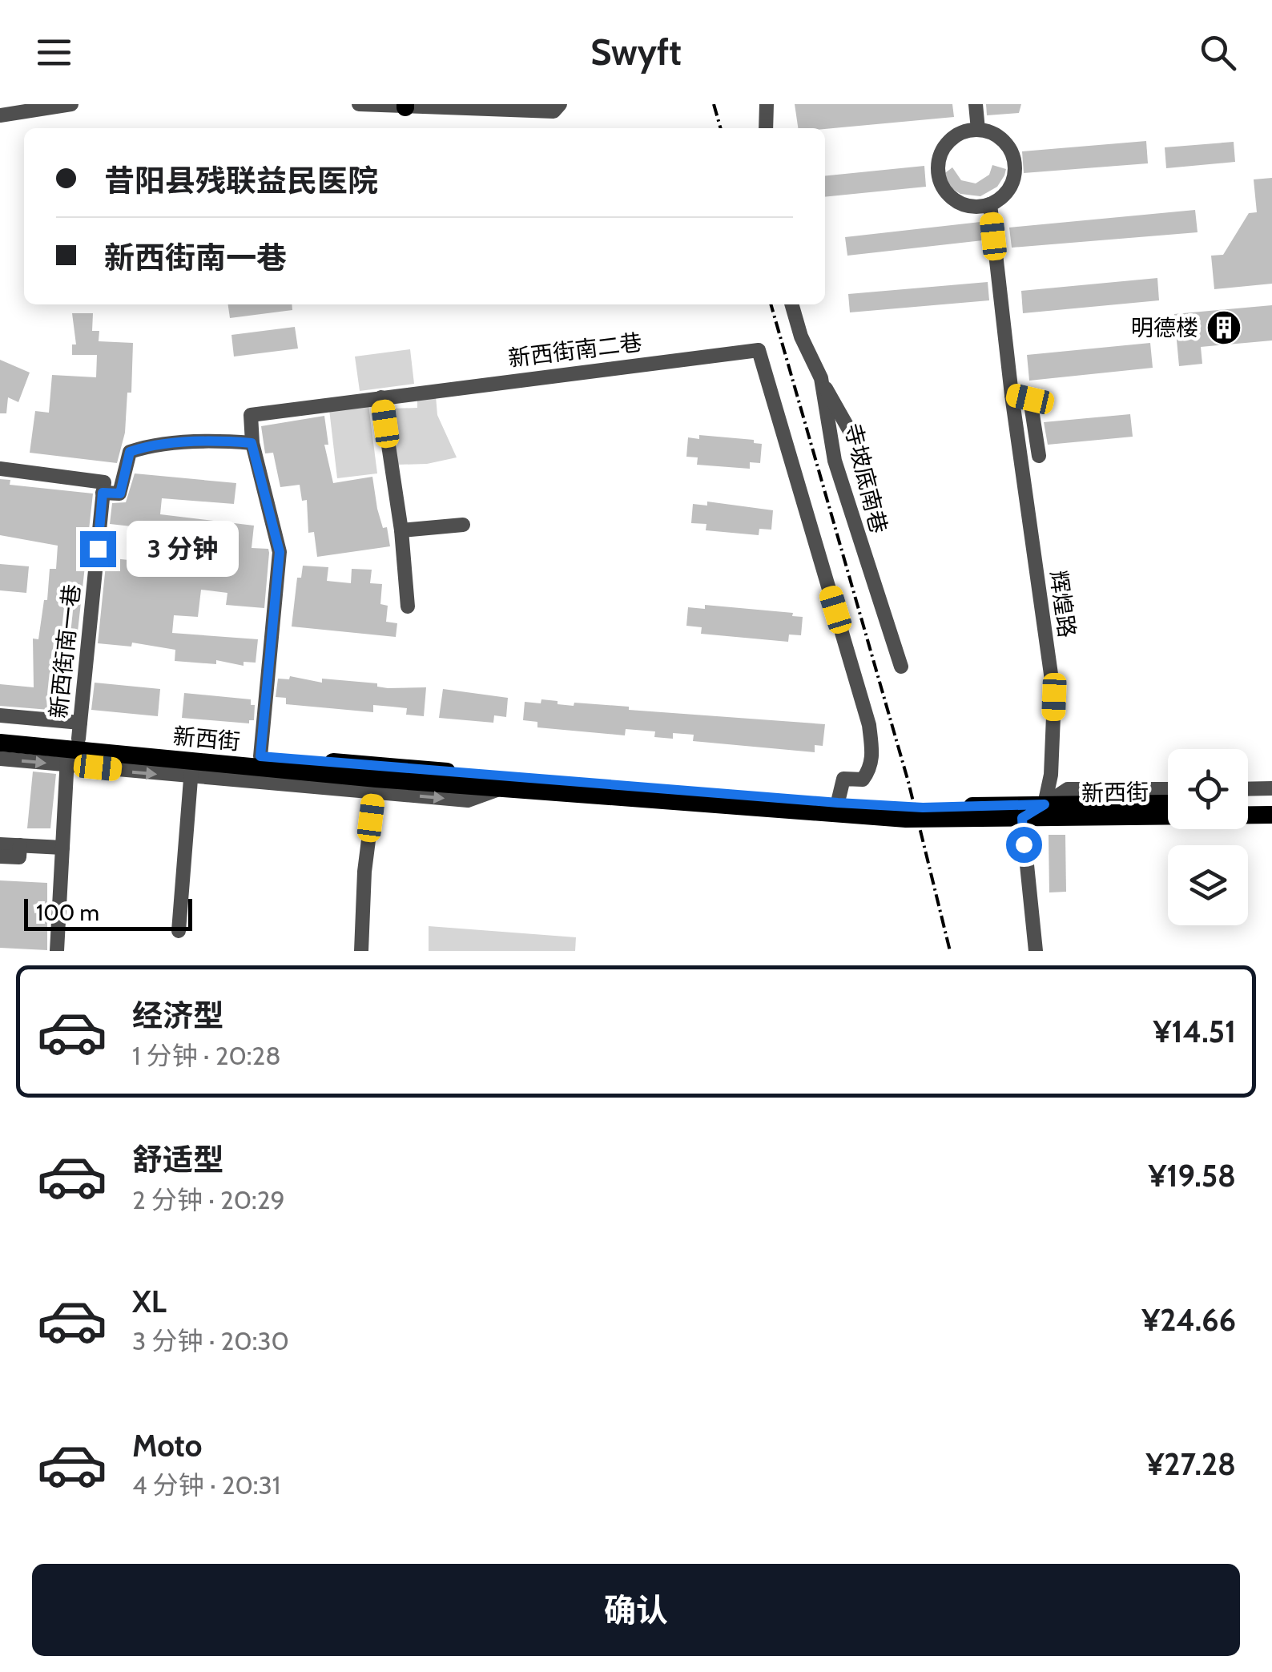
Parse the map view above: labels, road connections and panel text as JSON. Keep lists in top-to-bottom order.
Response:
{
  "streets": {
    "main road": ["新西街"],
    "street": [
      "新西街南二巷",
      "寺坡底南巷",
      "辉煌路",
      "新西街南一巷"
    ]
  },
  "crossings": [
    ["新西街南二巷", "新西街"],
    ["辉煌路", "新西街"],
    ["新西街南一巷", "新西街"]
  ],
  "places": {
    "building": ["明德楼"]
  },
  "scale_bar": "100 m",
  "page": {
    "header": "Swyft",
    "banner": ["昔阳县残联益民医院", "新西街南一巷"],
    "bubble": "3 分钟",
    "scale": "100 m",
    "list": [
      {
        "name": "经济型",
        "note": "1 分钟 · 20:28",
        "value": "¥14.51"
      },
      {
        "name": "舒适型",
        "note": "2 分钟 · 20:29",
        "value": "¥19.58"
      },
      {
        "name": "XL",
        "note": "3 分钟 · 20:30",
        "value": "¥24.66"
      },
      {
        "name": "Moto",
        "note": "4 分钟 · 20:31",
        "value": "¥27.28"
      }
    ],
    "buttons": "确认"
  }
}
